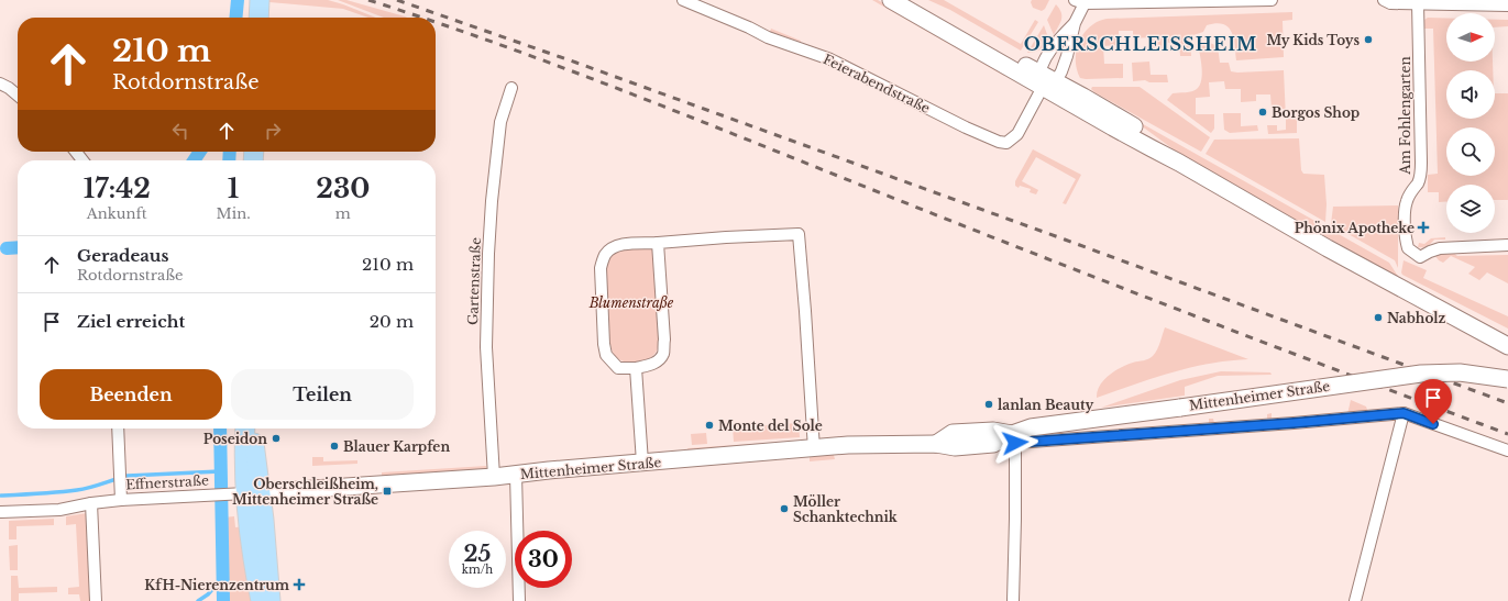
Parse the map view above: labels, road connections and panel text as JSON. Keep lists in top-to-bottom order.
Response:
{
  "streets": {
    "main road": ["Mittenheimer Straße"],
    "street": [
      "Feierabendstraße",
      "Am Fohlengarten",
      "Gartenstraße",
      "Effnerstraße"
    ]
  },
  "crossings": [
    ["Gartenstraße", "Mittenheimer Straße"],
    ["Mittenheimer Straße", "Effnerstraße"]
  ],
  "districts": ["OBERSCHLEISSHEIM"],
  "parks": ["Blumenstraße"],
  "places": {
    "other": [
      "My Kids Toys",
      "Borgos Shop",
      "Nabholz",
      "lanlan Beauty",
      "Monte del Sole",
      "Poseidon",
      "Blauer Karpfen",
      "Möller Schanktechnik"
    ],
    "health": ["Phönix Apotheke", "KfH-Nierenzentrum"],
    "transit": ["Oberschleißheim, Mittenheimer Straße"]
  },
  "north": "right",
  "page": {
    "turn": ["210 m", "Rotdornstraße"],
    "eta": [
      "17:42",
      "Ankunft",
      "1",
      "Min.",
      "230",
      "m"
    ],
    "list": [
      {
        "name": "Geradeaus",
        "note": "Rotdornstraße",
        "value": "210 m"
      },
      {
        "name": "Ziel erreicht",
        "value": "20 m"
      }
    ],
    "buttons": ["Beenden", "Teilen"],
    "speed": "25 km/h",
    "limit": "30"
  }
}
